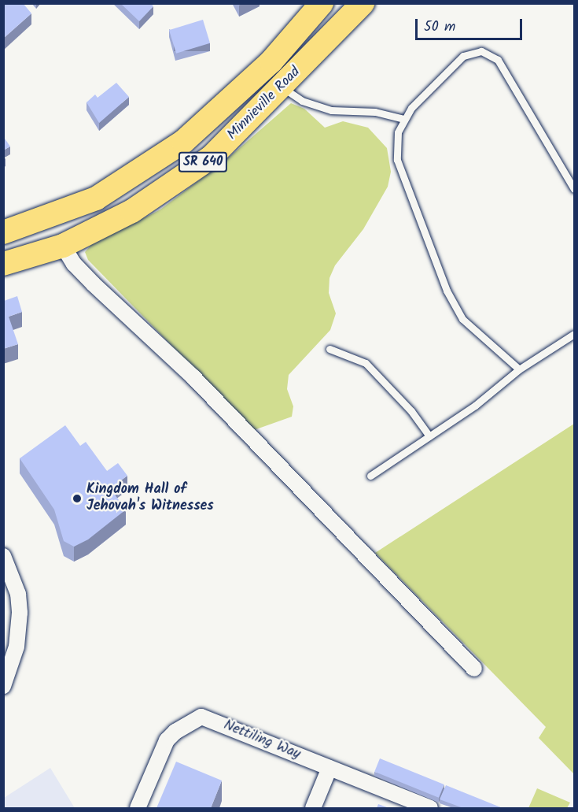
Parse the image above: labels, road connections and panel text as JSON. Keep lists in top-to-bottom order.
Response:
{
  "streets": {
    "main road": ["Minnieville Road", "SR 640"],
    "street": ["Nettiling Way"]
  },
  "places": ["Kingdom Hall of Jehovah's Witnesses"],
  "scale_bar": "50 m"
}
